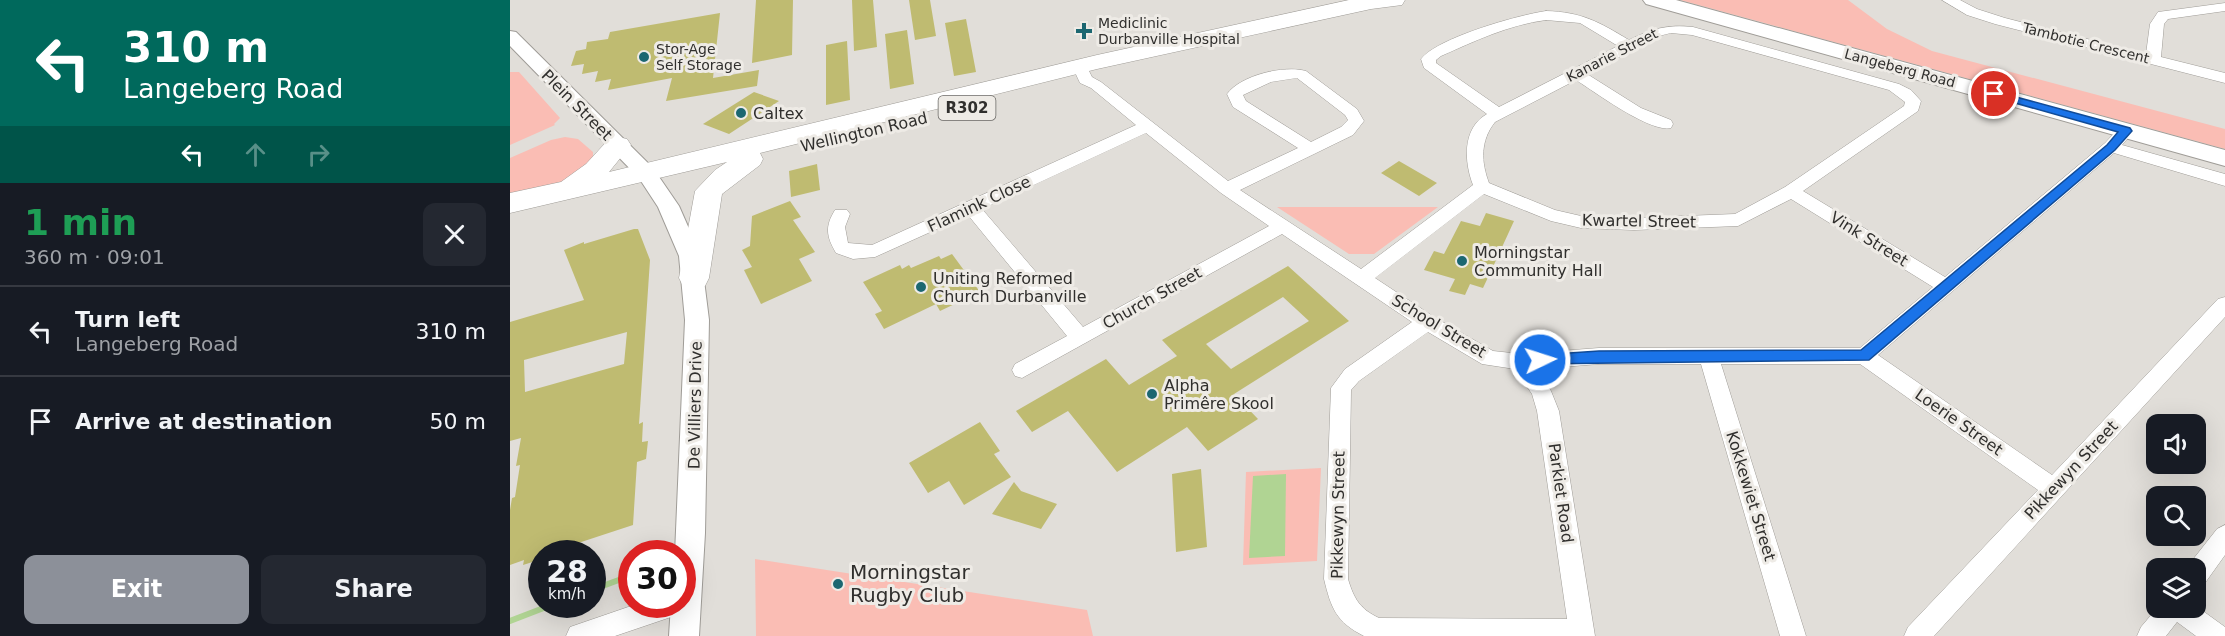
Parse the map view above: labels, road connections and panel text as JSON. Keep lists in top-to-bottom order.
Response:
{
  "streets": {
    "main road": ["Langeberg Road", "R302", "Wellington Road"],
    "street": [
      "Tambotie Crescent",
      "Kanarie Street",
      "Plein Street",
      "Flamink Close",
      "Kwartel Street",
      "Vink Street",
      "Church Street",
      "School Street",
      "De Villiers Drive",
      "Loerie Street",
      "Pikkewyn Street",
      "Parkiet Road",
      "Kokkewiet Street"
    ]
  },
  "crossings": [
    ["Kanarie Street", "Kwartel Street"],
    ["Plein Street", "Wellington Road"],
    ["Plein Street", "De Villiers Drive"],
    ["Wellington Road", "School Street"],
    ["Wellington Road", "De Villiers Drive"],
    ["Flamink Close", "School Street"],
    ["Kwartel Street", "Vink Street"],
    ["Church Street", "School Street"],
    ["School Street", "Loerie Street"],
    ["School Street", "Pikkewyn Street"],
    ["School Street", "Parkiet Road"],
    ["School Street", "Kokkewiet Street"],
    ["Loerie Street", "Pikkewyn Street"],
    ["Pikkewyn Street", "Parkiet Road"]
  ],
  "places": {
    "health": ["Mediclinic Durbanville Hospital"],
    "other": [
      "Stor-Age Self Storage",
      "Caltex",
      "Morningstar Community Hall",
      "Uniting Reformed Church Durbanville",
      "Alpha Primêre Skool",
      "Morningstar Rugby Club"
    ]
  },
  "page": {
    "turn": ["310 m", "Langeberg Road"],
    "heading": ["1 min", "360 m · 09:01"],
    "list": [
      {
        "name": "Turn left",
        "note": "Langeberg Road",
        "value": "310 m"
      },
      {
        "name": "Arrive at destination",
        "value": "50 m"
      }
    ],
    "speed": "28 km/h",
    "limit": "30",
    "buttons": ["Exit", "Share"]
  }
}
